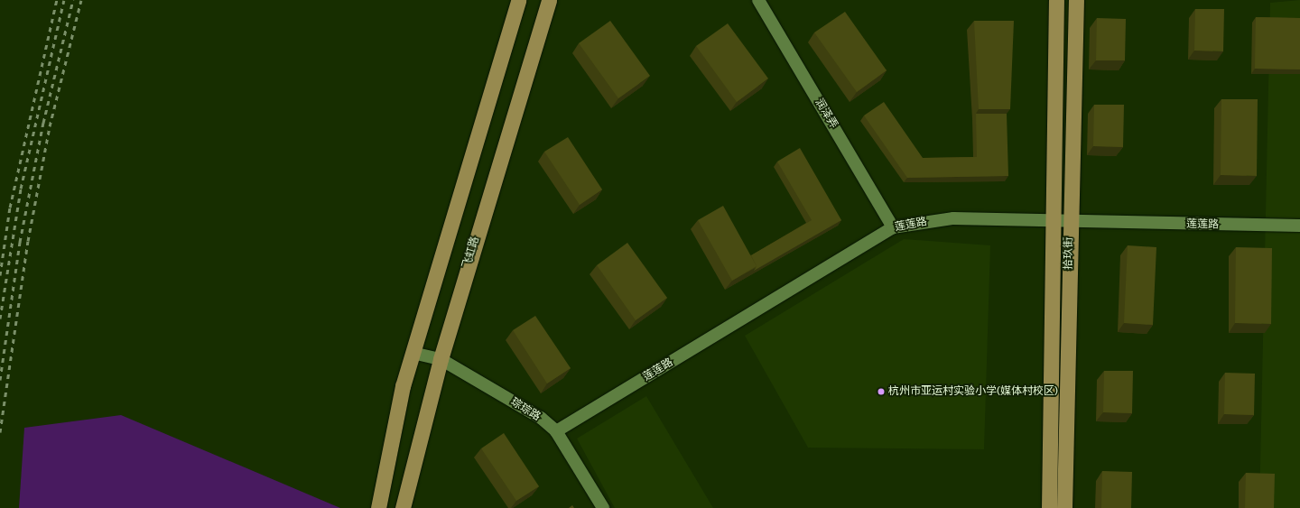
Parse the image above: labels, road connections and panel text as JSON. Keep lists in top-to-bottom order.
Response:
{
  "streets": {
    "main road": ["飞虹路", "拾玖街"],
    "street": ["润泽弄", "莲莲路", "琮琮路"]
  },
  "crossings": [
    ["润泽弄", "莲莲路"],
    ["莲莲路", "拾玖街"],
    ["莲莲路", "琮琮路"],
    ["飞虹路", "琮琮路"]
  ],
  "places": ["杭州市亚运村实验小学(媒体村校区)"]
}
